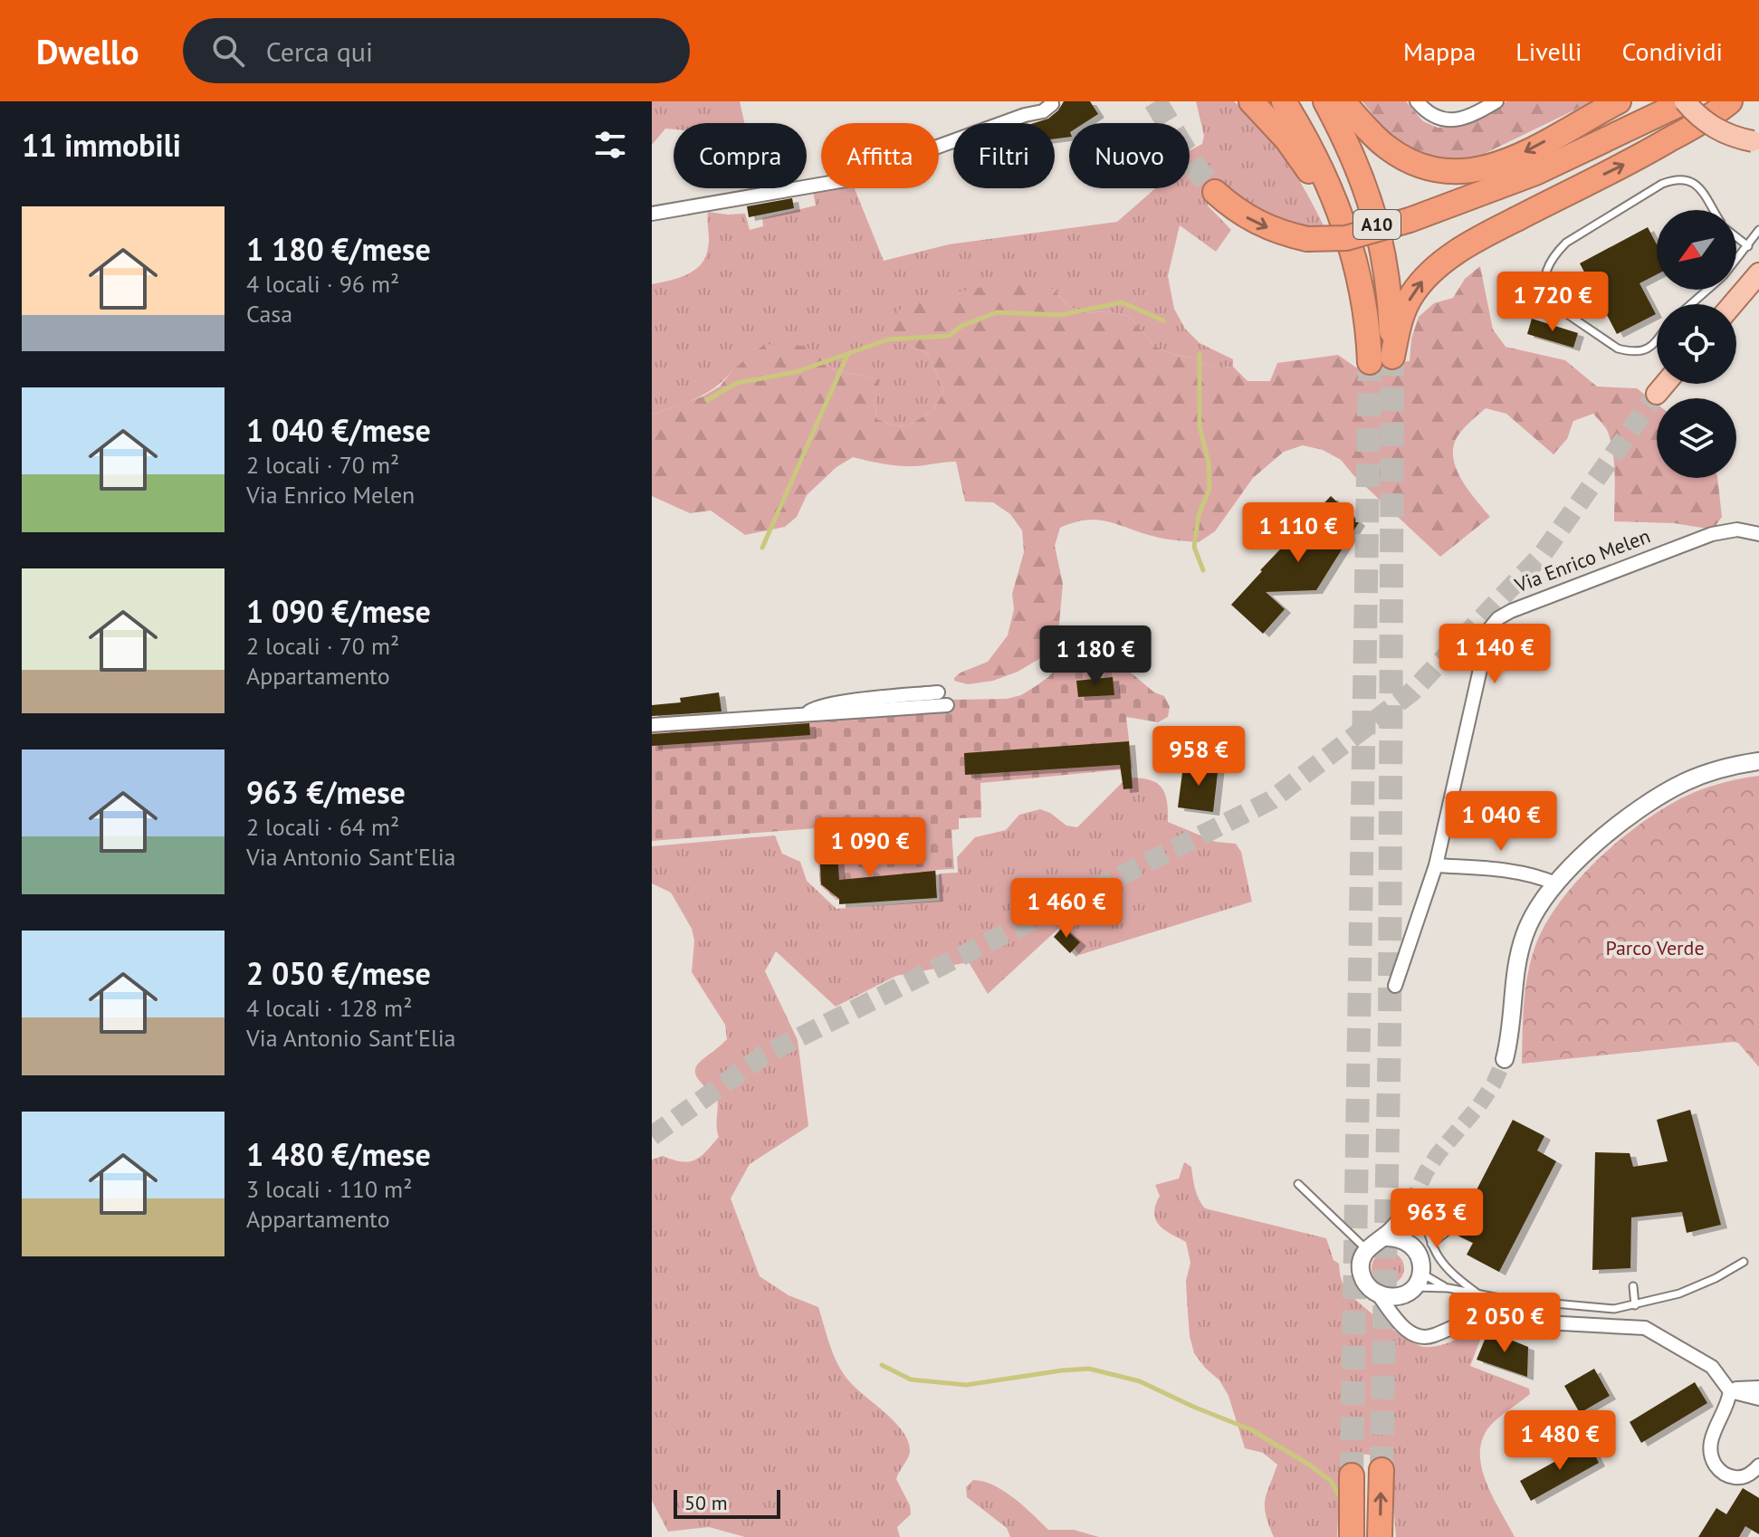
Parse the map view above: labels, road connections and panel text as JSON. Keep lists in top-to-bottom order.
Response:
{
  "streets": {
    "highway": ["A10"],
    "street": ["Via Enrico Melen"]
  },
  "parks": ["Parco Verde"],
  "scale_bar": "50 m",
  "north": "bottom left",
  "page": {
    "header": "Dwello",
    "search": "Cerca qui",
    "nav": ["Mappa", "Livelli", "Condividi"],
    "heading": "11 immobili",
    "chip": [
      "Compra",
      "Affitta",
      "Filtri",
      "Nuovo"
    ],
    "list": [
      {
        "name": "1 180 €/mese",
        "note": "4 locali · 96 m² · Casa"
      },
      {
        "name": "1 040 €/mese",
        "note": "2 locali · 70 m² · Via Enrico Melen"
      },
      {
        "name": "1 090 €/mese",
        "note": "2 locali · 70 m² · Appartamento"
      },
      {
        "name": "963 €/mese",
        "note": "2 locali · 64 m² · Via Antonio Sant'Elia"
      },
      {
        "name": "2 050 €/mese",
        "note": "4 locali · 128 m² · Via Antonio Sant'Elia"
      },
      {
        "name": "1 480 €/mese",
        "note": "3 locali · 110 m² · Appartamento"
      }
    ],
    "price": [
      "1 720 €",
      "1 110 €",
      "1 140 €",
      "1 180 €",
      "958 €",
      "1 040 €",
      "1 090 €",
      "1 460 €",
      "963 €",
      "2 050 €",
      "1 480 €"
    ],
    "scale": "50 m"
  }
}
